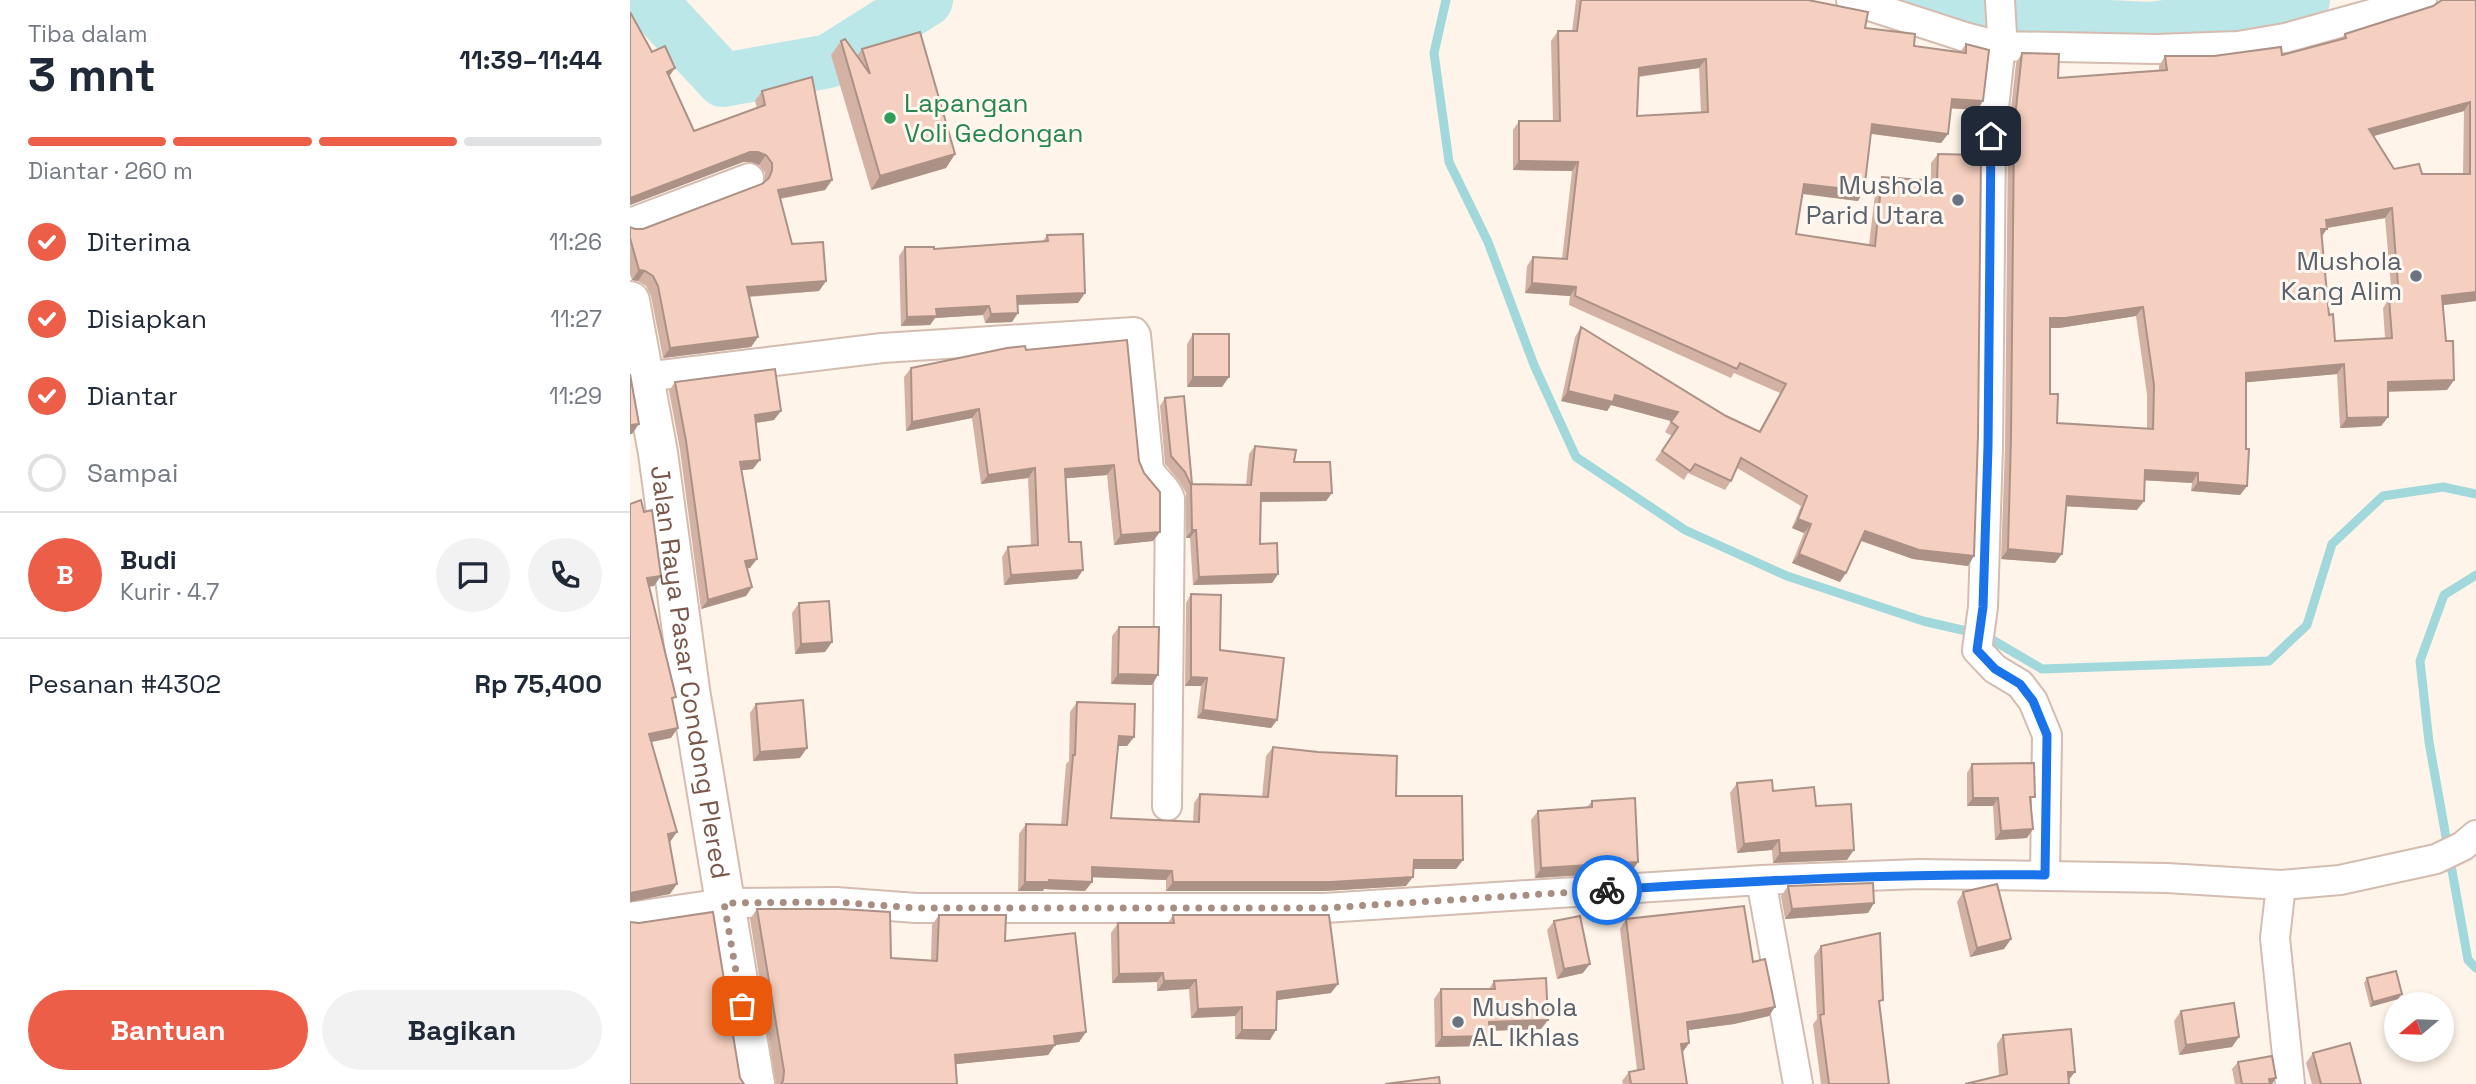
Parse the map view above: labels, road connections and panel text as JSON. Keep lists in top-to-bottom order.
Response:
{
  "streets": {
    "street": ["Jalan Raya Pasar Condong Plered"]
  },
  "places": [
    "Lapangan Voli Gedongan",
    "Mushola Parid Utara",
    "Mushola Kang Alim",
    "Mushola AL Ikhlas"
  ],
  "north": "left",
  "page": {
    "heading": ["3 mnt", "Tiba dalam", "11:39–11:44"],
    "panel": [
      "Budi",
      "Kurir · 4.7",
      "Pesanan #4302",
      "Rp 75,400"
    ],
    "bar": "Diantar · 260 m",
    "list": [
      ["Diterima", "11:26"],
      ["Disiapkan", "11:27"],
      ["Diantar", "11:29"],
      "Sampai"
    ],
    "round": "B",
    "buttons": ["Bantuan", "Bagikan"]
  }
}
